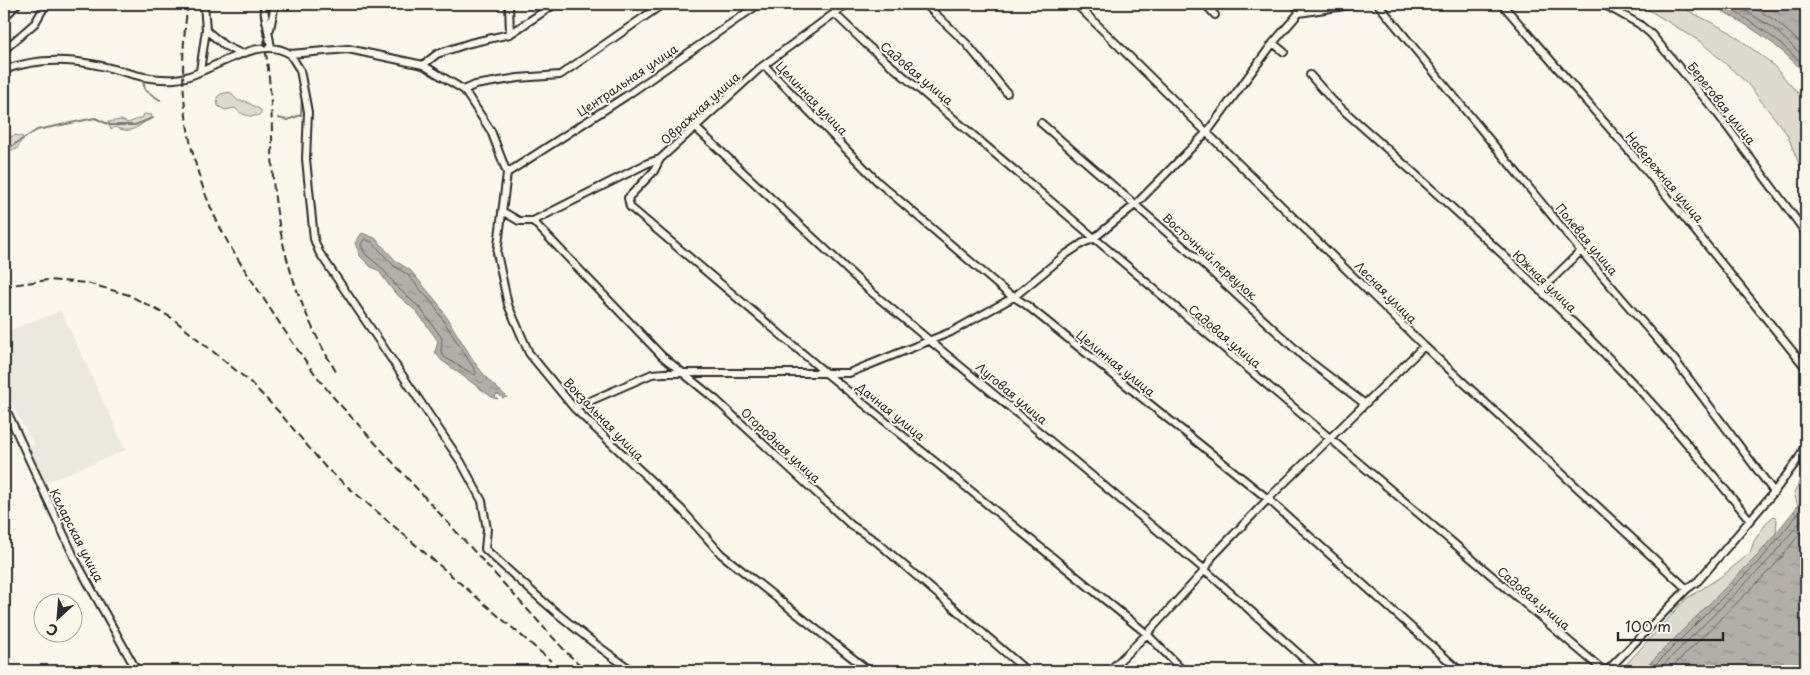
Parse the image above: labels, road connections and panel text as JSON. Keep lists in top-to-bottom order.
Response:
{
  "streets": {
    "street": [
      "Садовая улица",
      "Центральная улица",
      "Целинная улица",
      "Береговая улица",
      "Овражная улица",
      "Набережная улица",
      "Полевая улица",
      "Восточный переулок",
      "Южная улица",
      "Лесная улица",
      "Луговая улица",
      "Дачная улица",
      "Вокзальная улица",
      "Огородная улица",
      "Каларская улица"
    ]
  },
  "crossings": [
    ["Садовая улица", "Овражная улица"],
    ["Центральная улица", "Вокзальная улица"],
    ["Целинная улица", "Овражная улица"],
    ["Овражная улица", "Луговая улица"],
    ["Овражная улица", "Дачная улица"],
    ["Овражная улица", "Огородная улица"]
  ],
  "scale_bar": "100 m",
  "north": "bottom left"
}
